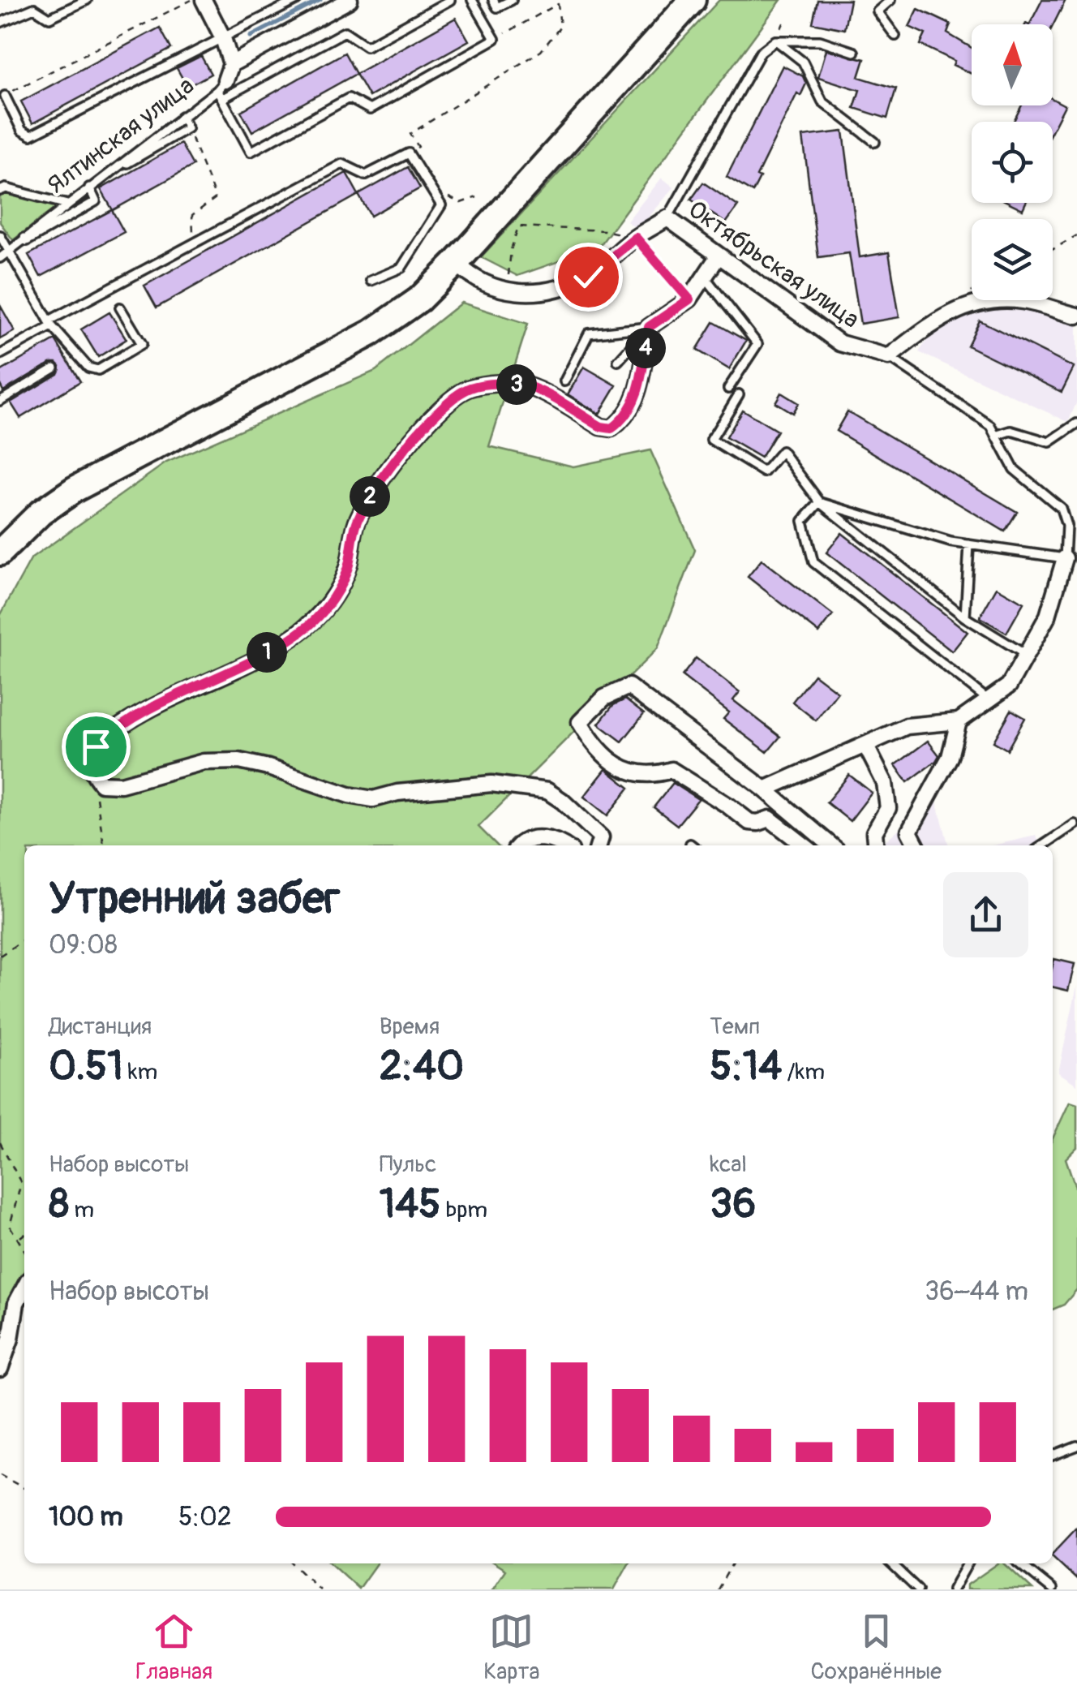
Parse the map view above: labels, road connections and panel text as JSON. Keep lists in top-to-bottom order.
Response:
{
  "streets": {
    "street": ["Ялтинская улица", "Октябрьская улица"]
  },
  "north": "top",
  "page": {
    "pins": [
      "4",
      "3",
      "2",
      "1"
    ],
    "heading": ["Утренний забег", "09:08"],
    "stats": [
      ["Дистанция", "0.51 km"],
      ["Время", "2:40"],
      ["Темп", "5:14 /km"],
      ["Набор высоты", "8 m"],
      ["Пульс", "145 bpm"],
      ["kcal", "36"]
    ],
    "chart": ["Набор высоты", "36–44 m"],
    "list": [
      {
        "name": "100 m",
        "note": "5:02"
      }
    ],
    "tabs": ["Главная", "Карта", "Сохранённые"]
  }
}
